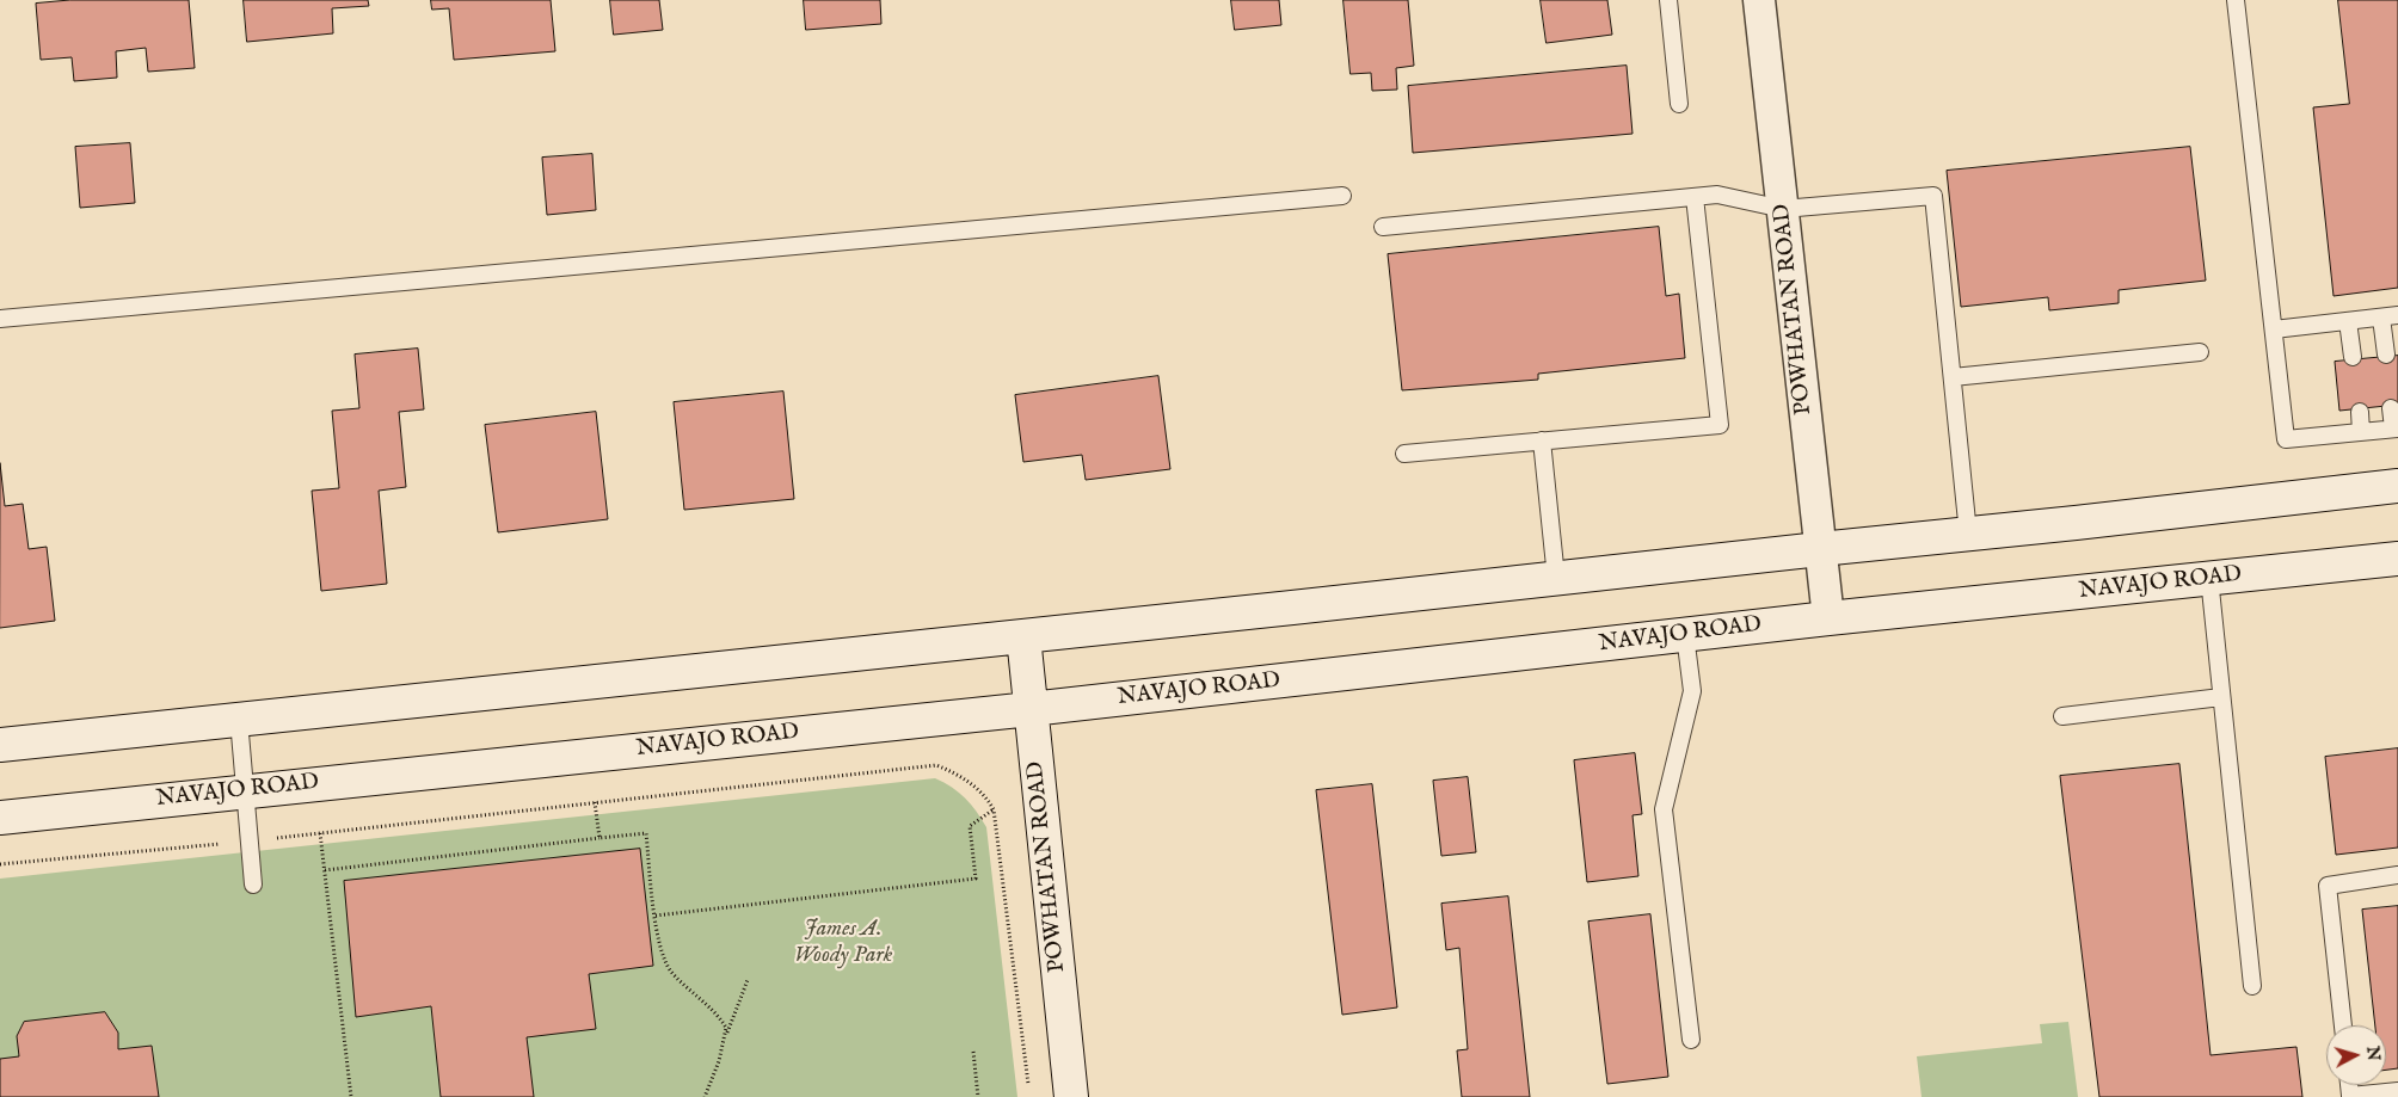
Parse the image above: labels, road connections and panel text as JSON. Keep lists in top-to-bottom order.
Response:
{
  "streets": {
    "main road": ["POWHATAN ROAD", "NAVAJO ROAD"]
  },
  "crossings": [
    ["POWHATAN ROAD", "NAVAJO ROAD"]
  ],
  "parks": ["James A. Woody Park"],
  "north": "right"
}
